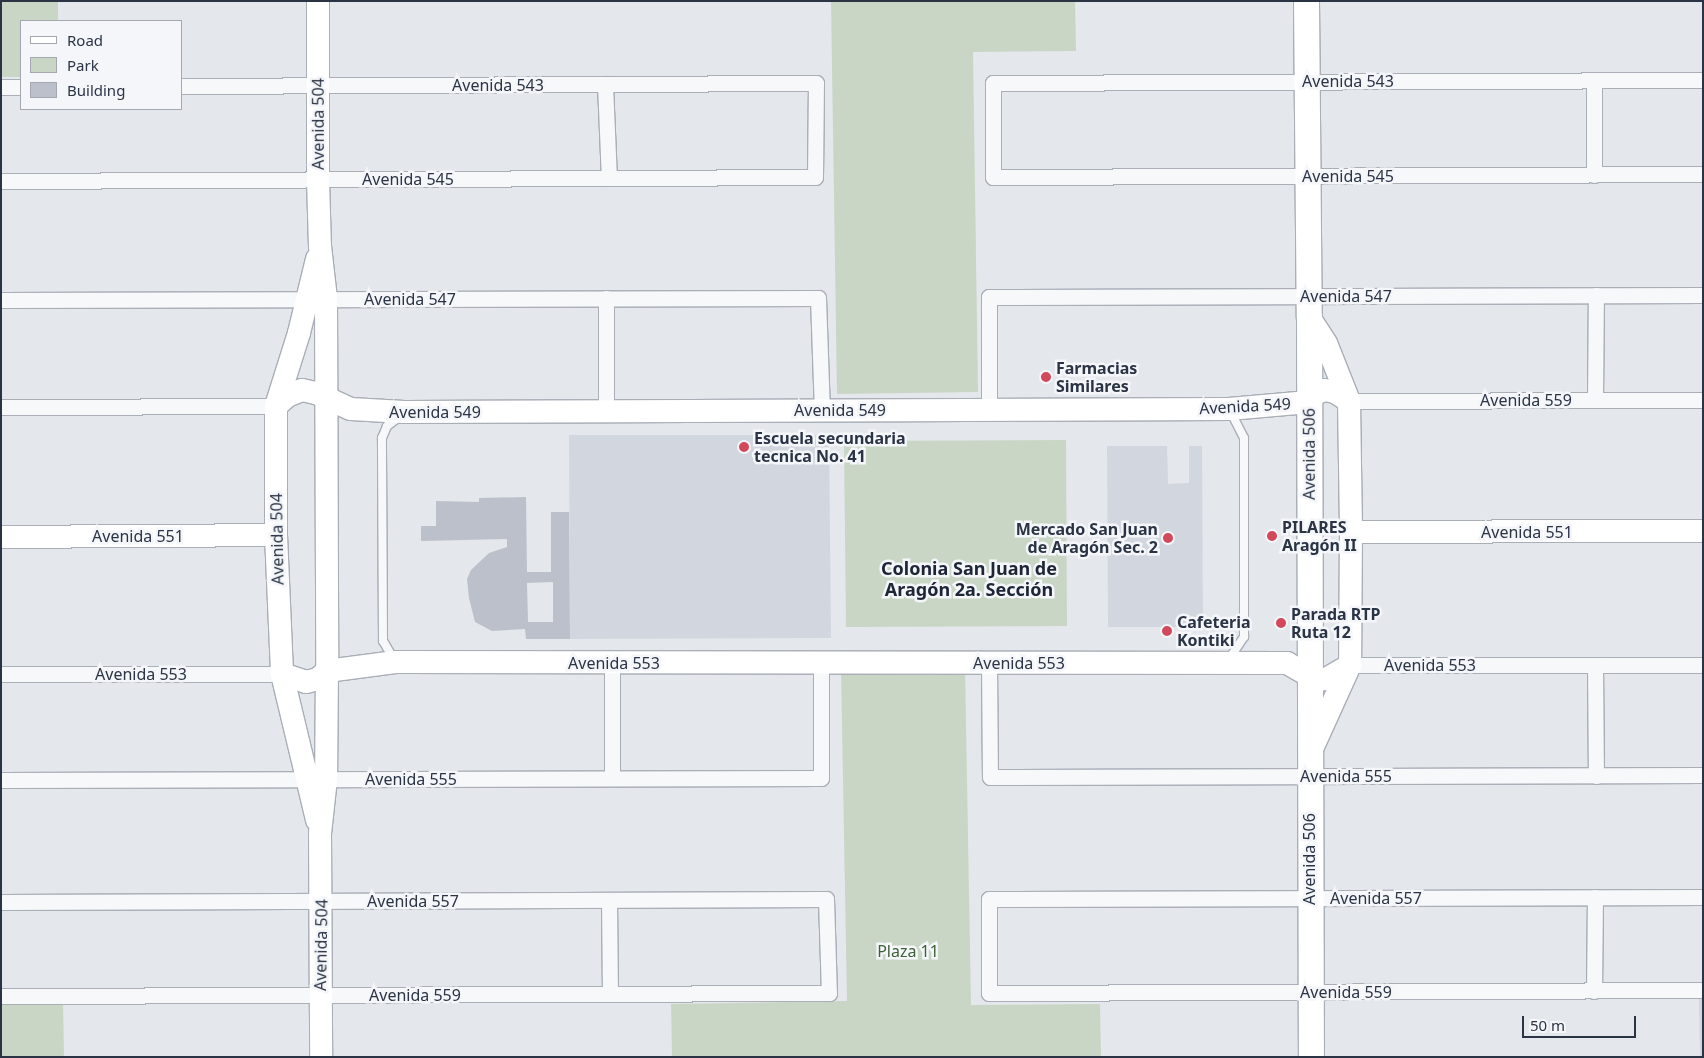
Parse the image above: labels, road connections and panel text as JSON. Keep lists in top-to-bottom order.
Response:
{
  "streets": {
    "main road": ["Avenida 506"],
    "street": [
      "Avenida 543",
      "Avenida 504",
      "Avenida 545",
      "Avenida 547",
      "Avenida 559",
      "Avenida 549",
      "Avenida 551",
      "Avenida 553",
      "Avenida 555",
      "Avenida 557"
    ]
  },
  "crossings": [
    ["Avenida 543", "Avenida 504"],
    ["Avenida 543", "Avenida 545"],
    ["Avenida 543", "Avenida 506"],
    ["Avenida 504", "Avenida 545"],
    ["Avenida 504", "Avenida 547"],
    ["Avenida 504", "Avenida 559"],
    ["Avenida 504", "Avenida 549"],
    ["Avenida 504", "Avenida 551"],
    ["Avenida 504", "Avenida 553"],
    ["Avenida 504", "Avenida 555"],
    ["Avenida 504", "Avenida 557"],
    ["Avenida 545", "Avenida 506"],
    ["Avenida 547", "Avenida 549"],
    ["Avenida 547", "Avenida 506"],
    ["Avenida 559", "Avenida 549"],
    ["Avenida 559", "Avenida 506"],
    ["Avenida 559", "Avenida 557"],
    ["Avenida 549", "Avenida 506"],
    ["Avenida 506", "Avenida 553"],
    ["Avenida 506", "Avenida 555"],
    ["Avenida 506", "Avenida 557"],
    ["Avenida 553", "Avenida 555"]
  ],
  "districts": ["Colonia San Juan de Aragón 2a. Sección"],
  "parks": ["Plaza 11"],
  "places": [
    "Farmacias Similares",
    "Escuela secundaria tecnica No. 41",
    "PILARES Aragón II",
    "Mercado San Juan de Aragón Sec. 2",
    "Parada RTP Ruta 12",
    "Cafeteria Kontiki"
  ],
  "legend": ["Road", "Park", "Building"],
  "scale_bar": "50 m"
}
